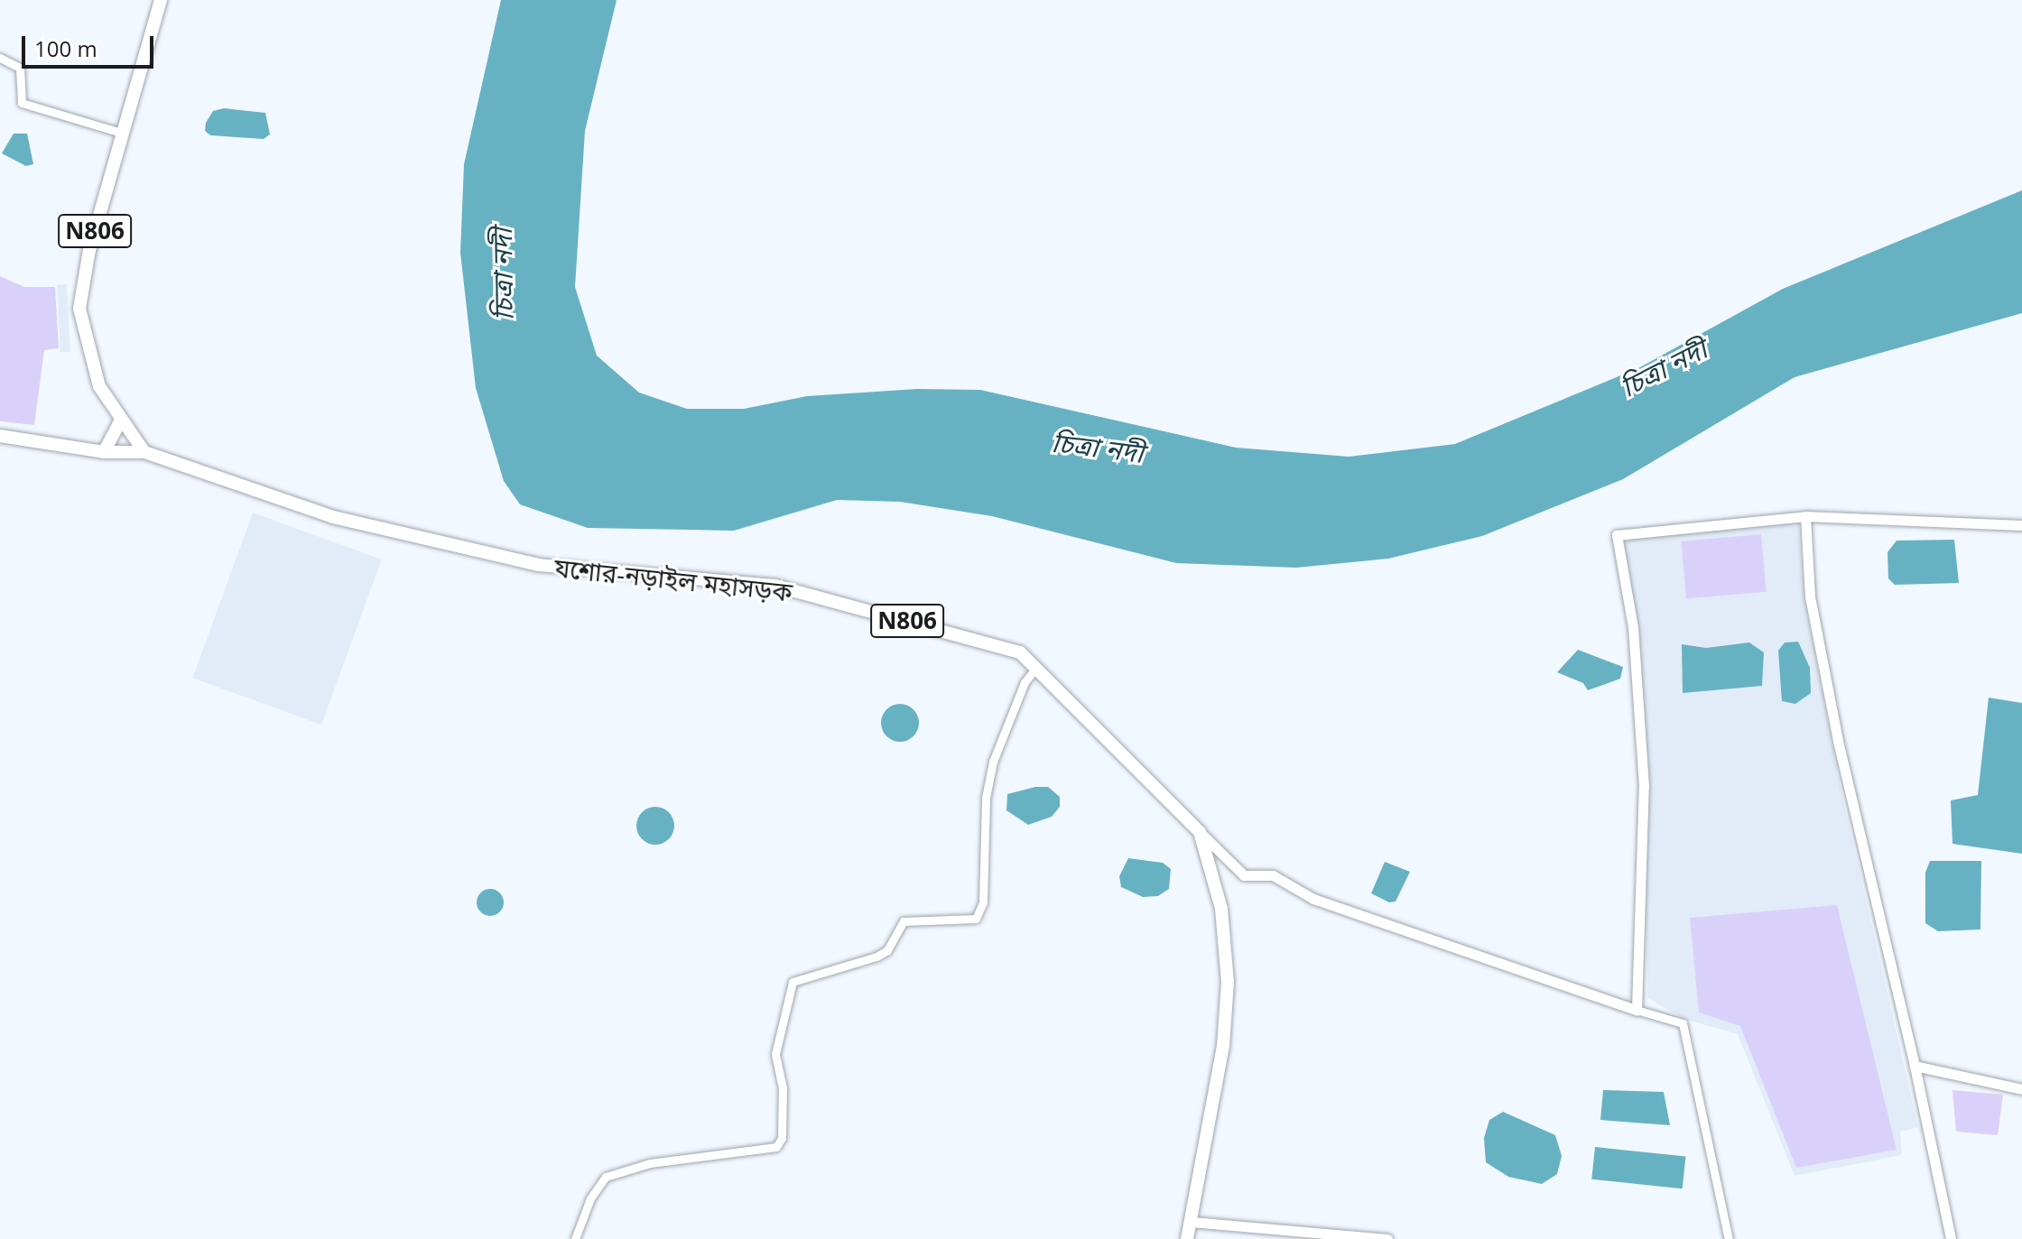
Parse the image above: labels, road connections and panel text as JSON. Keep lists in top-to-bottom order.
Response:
{
  "streets": {
    "main road": ["N806", "যশোর-নড়াইল মহাসড়ক"]
  },
  "crossings": [
    ["N806", "যশোর-নড়াইল মহাসড়ক"]
  ],
  "water": ["চিত্রা নদী"],
  "scale_bar": "100 m"
}
